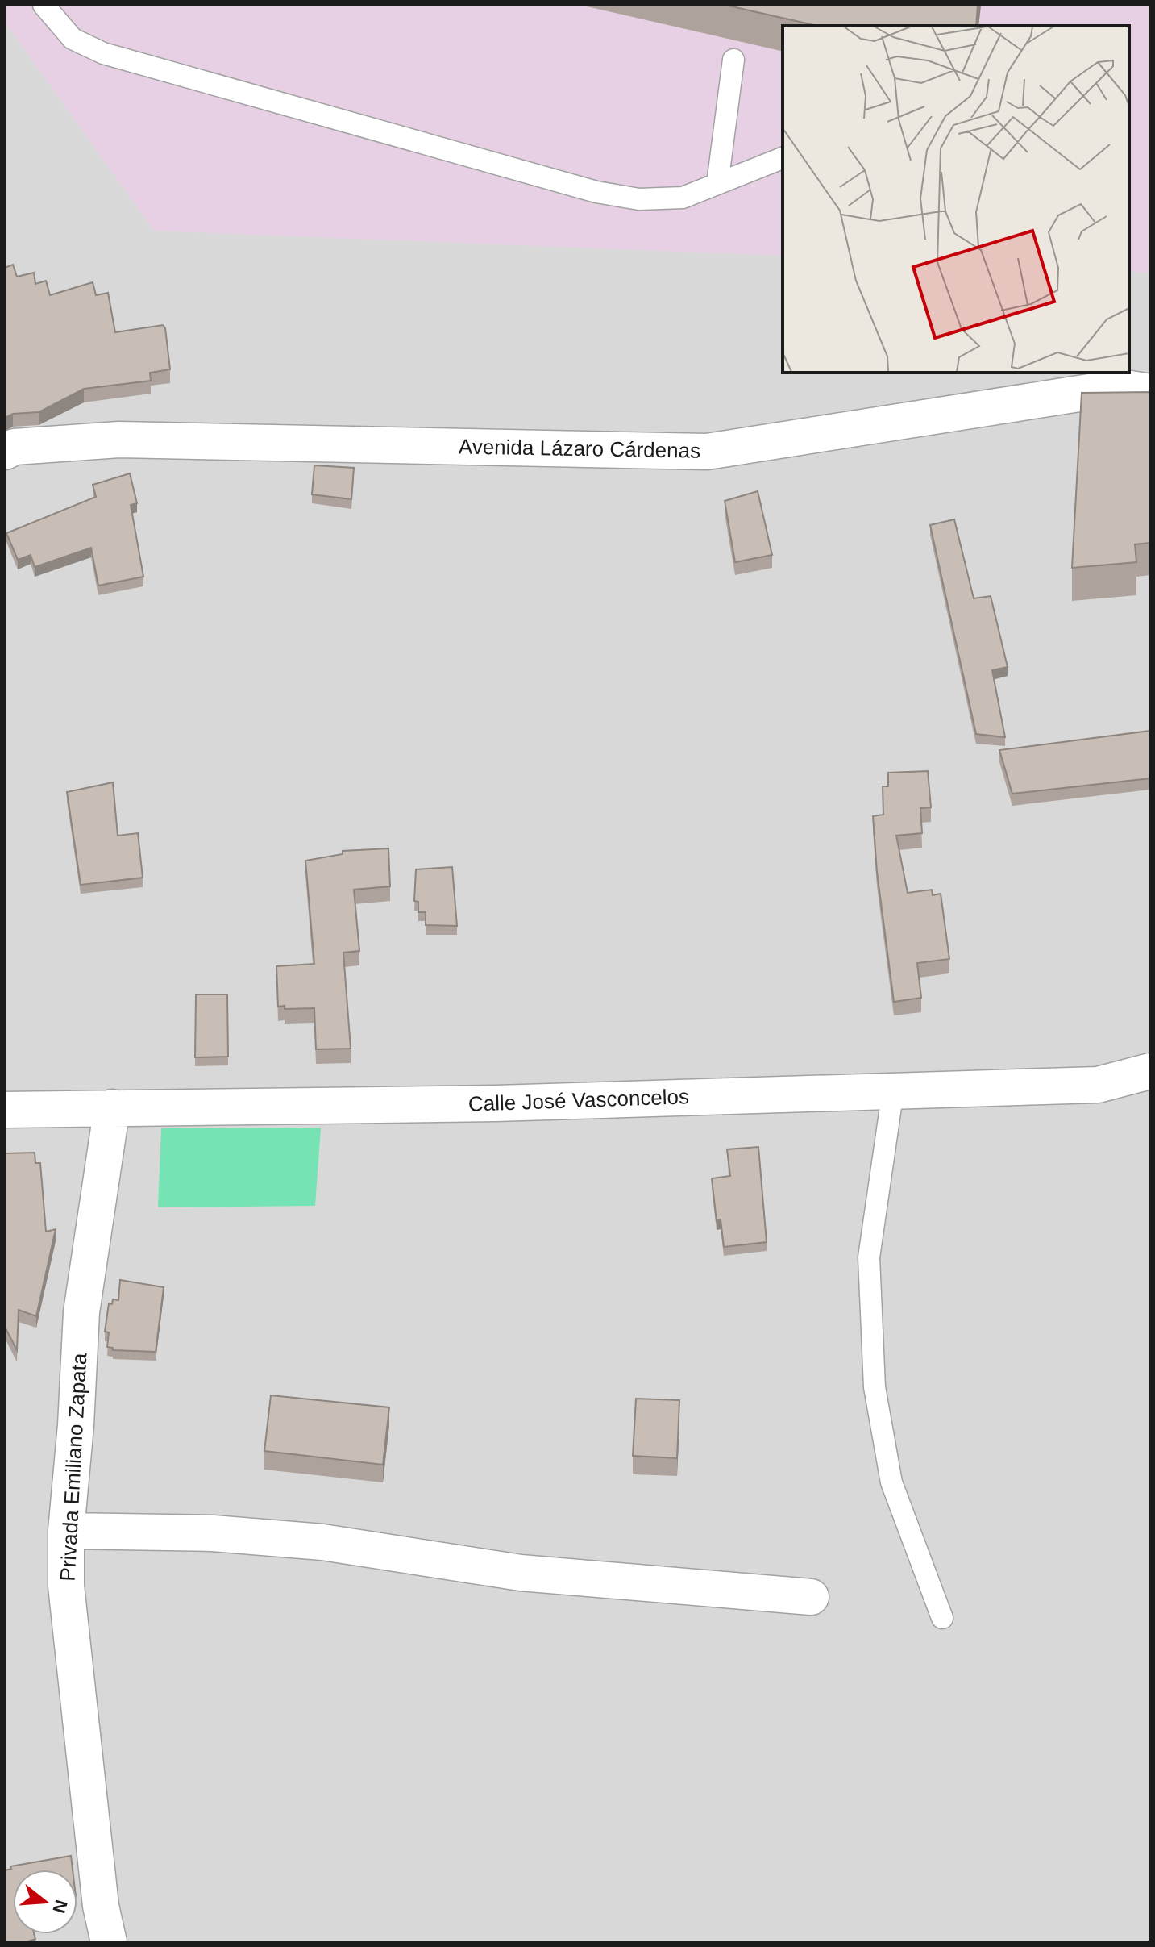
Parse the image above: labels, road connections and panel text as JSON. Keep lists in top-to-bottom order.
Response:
{
  "streets": {
    "street": ["Avenida Lázaro Cárdenas", "Calle José Vasconcelos", "Privada Emiliano Zapata"]
  },
  "crossings": [
    ["Calle José Vasconcelos", "Privada Emiliano Zapata"]
  ],
  "north": "right"
}
